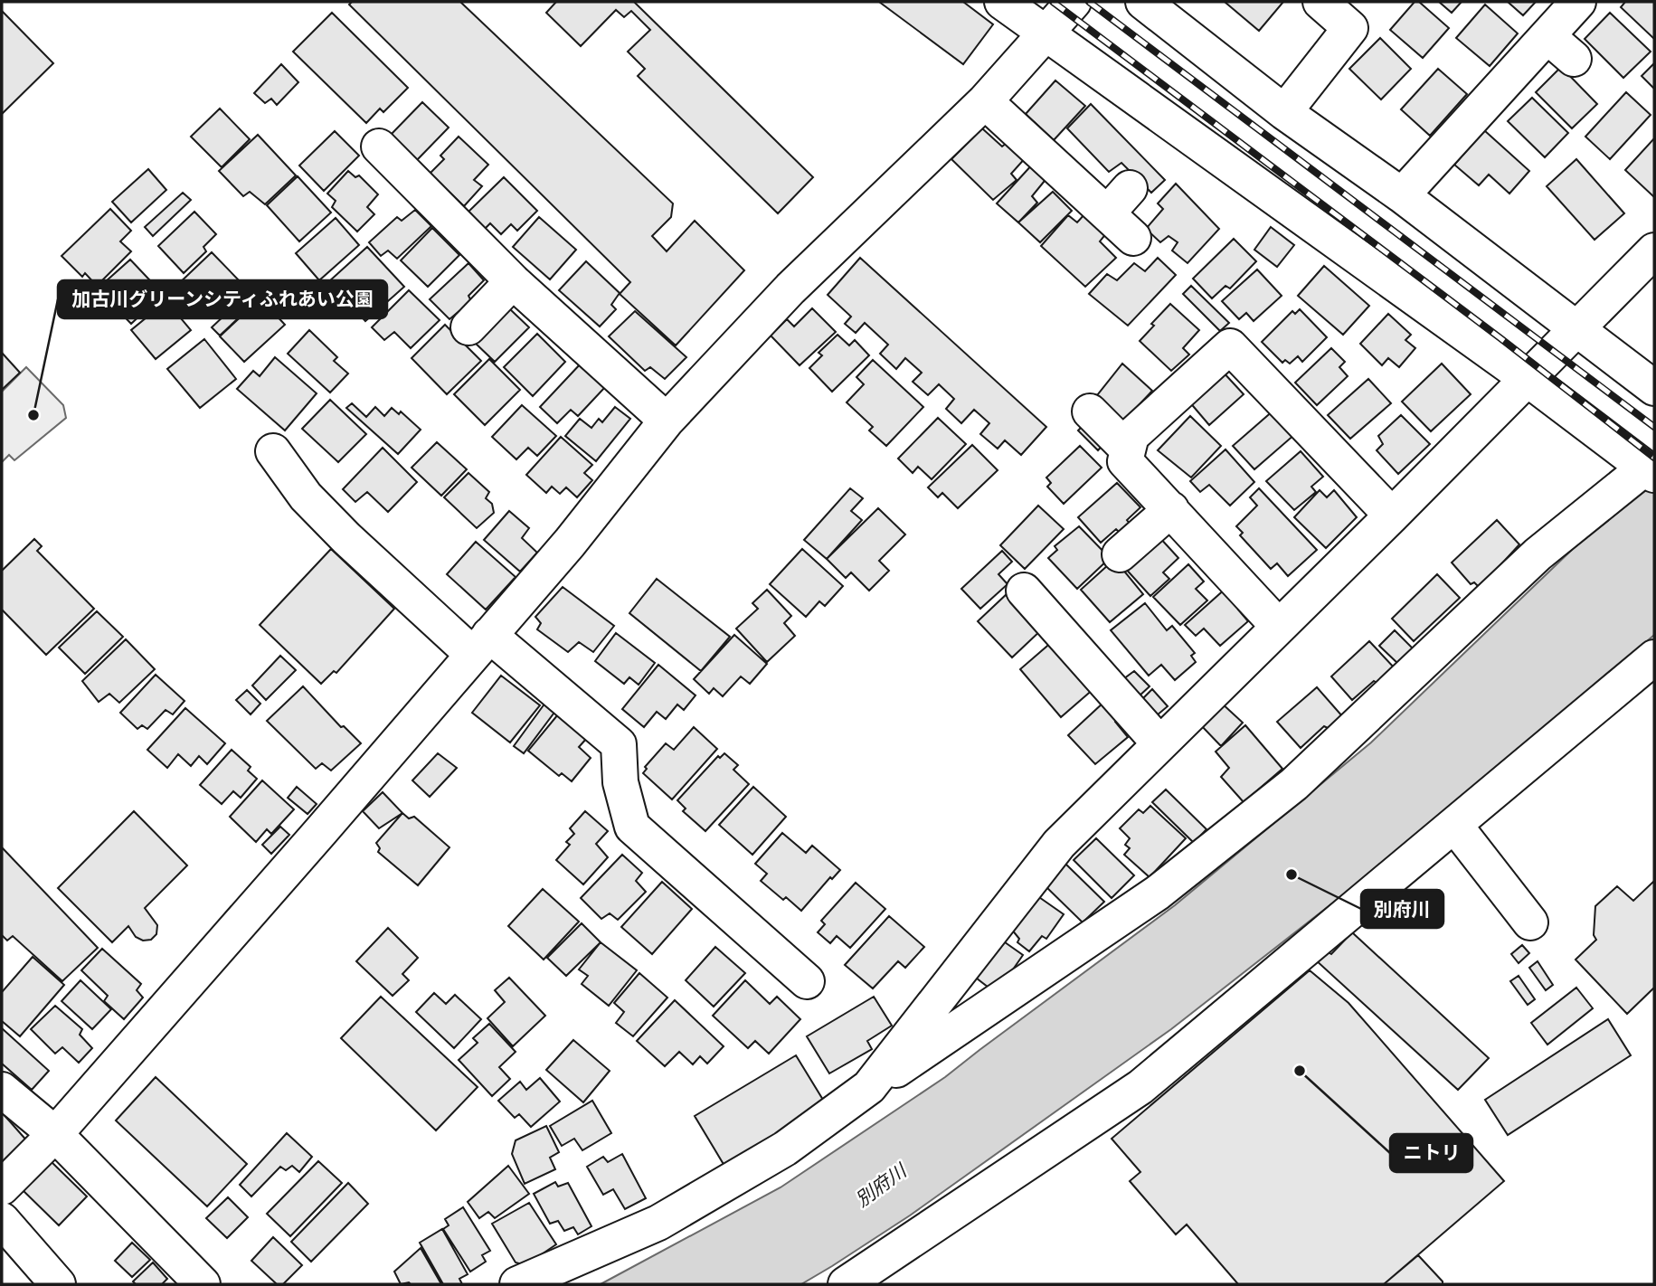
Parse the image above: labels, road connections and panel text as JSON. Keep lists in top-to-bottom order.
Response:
{
  "water": ["別府川"],
  "places": ["加古川グリーンシティふれあい公園", "別府川", "ニトリ"]
}
